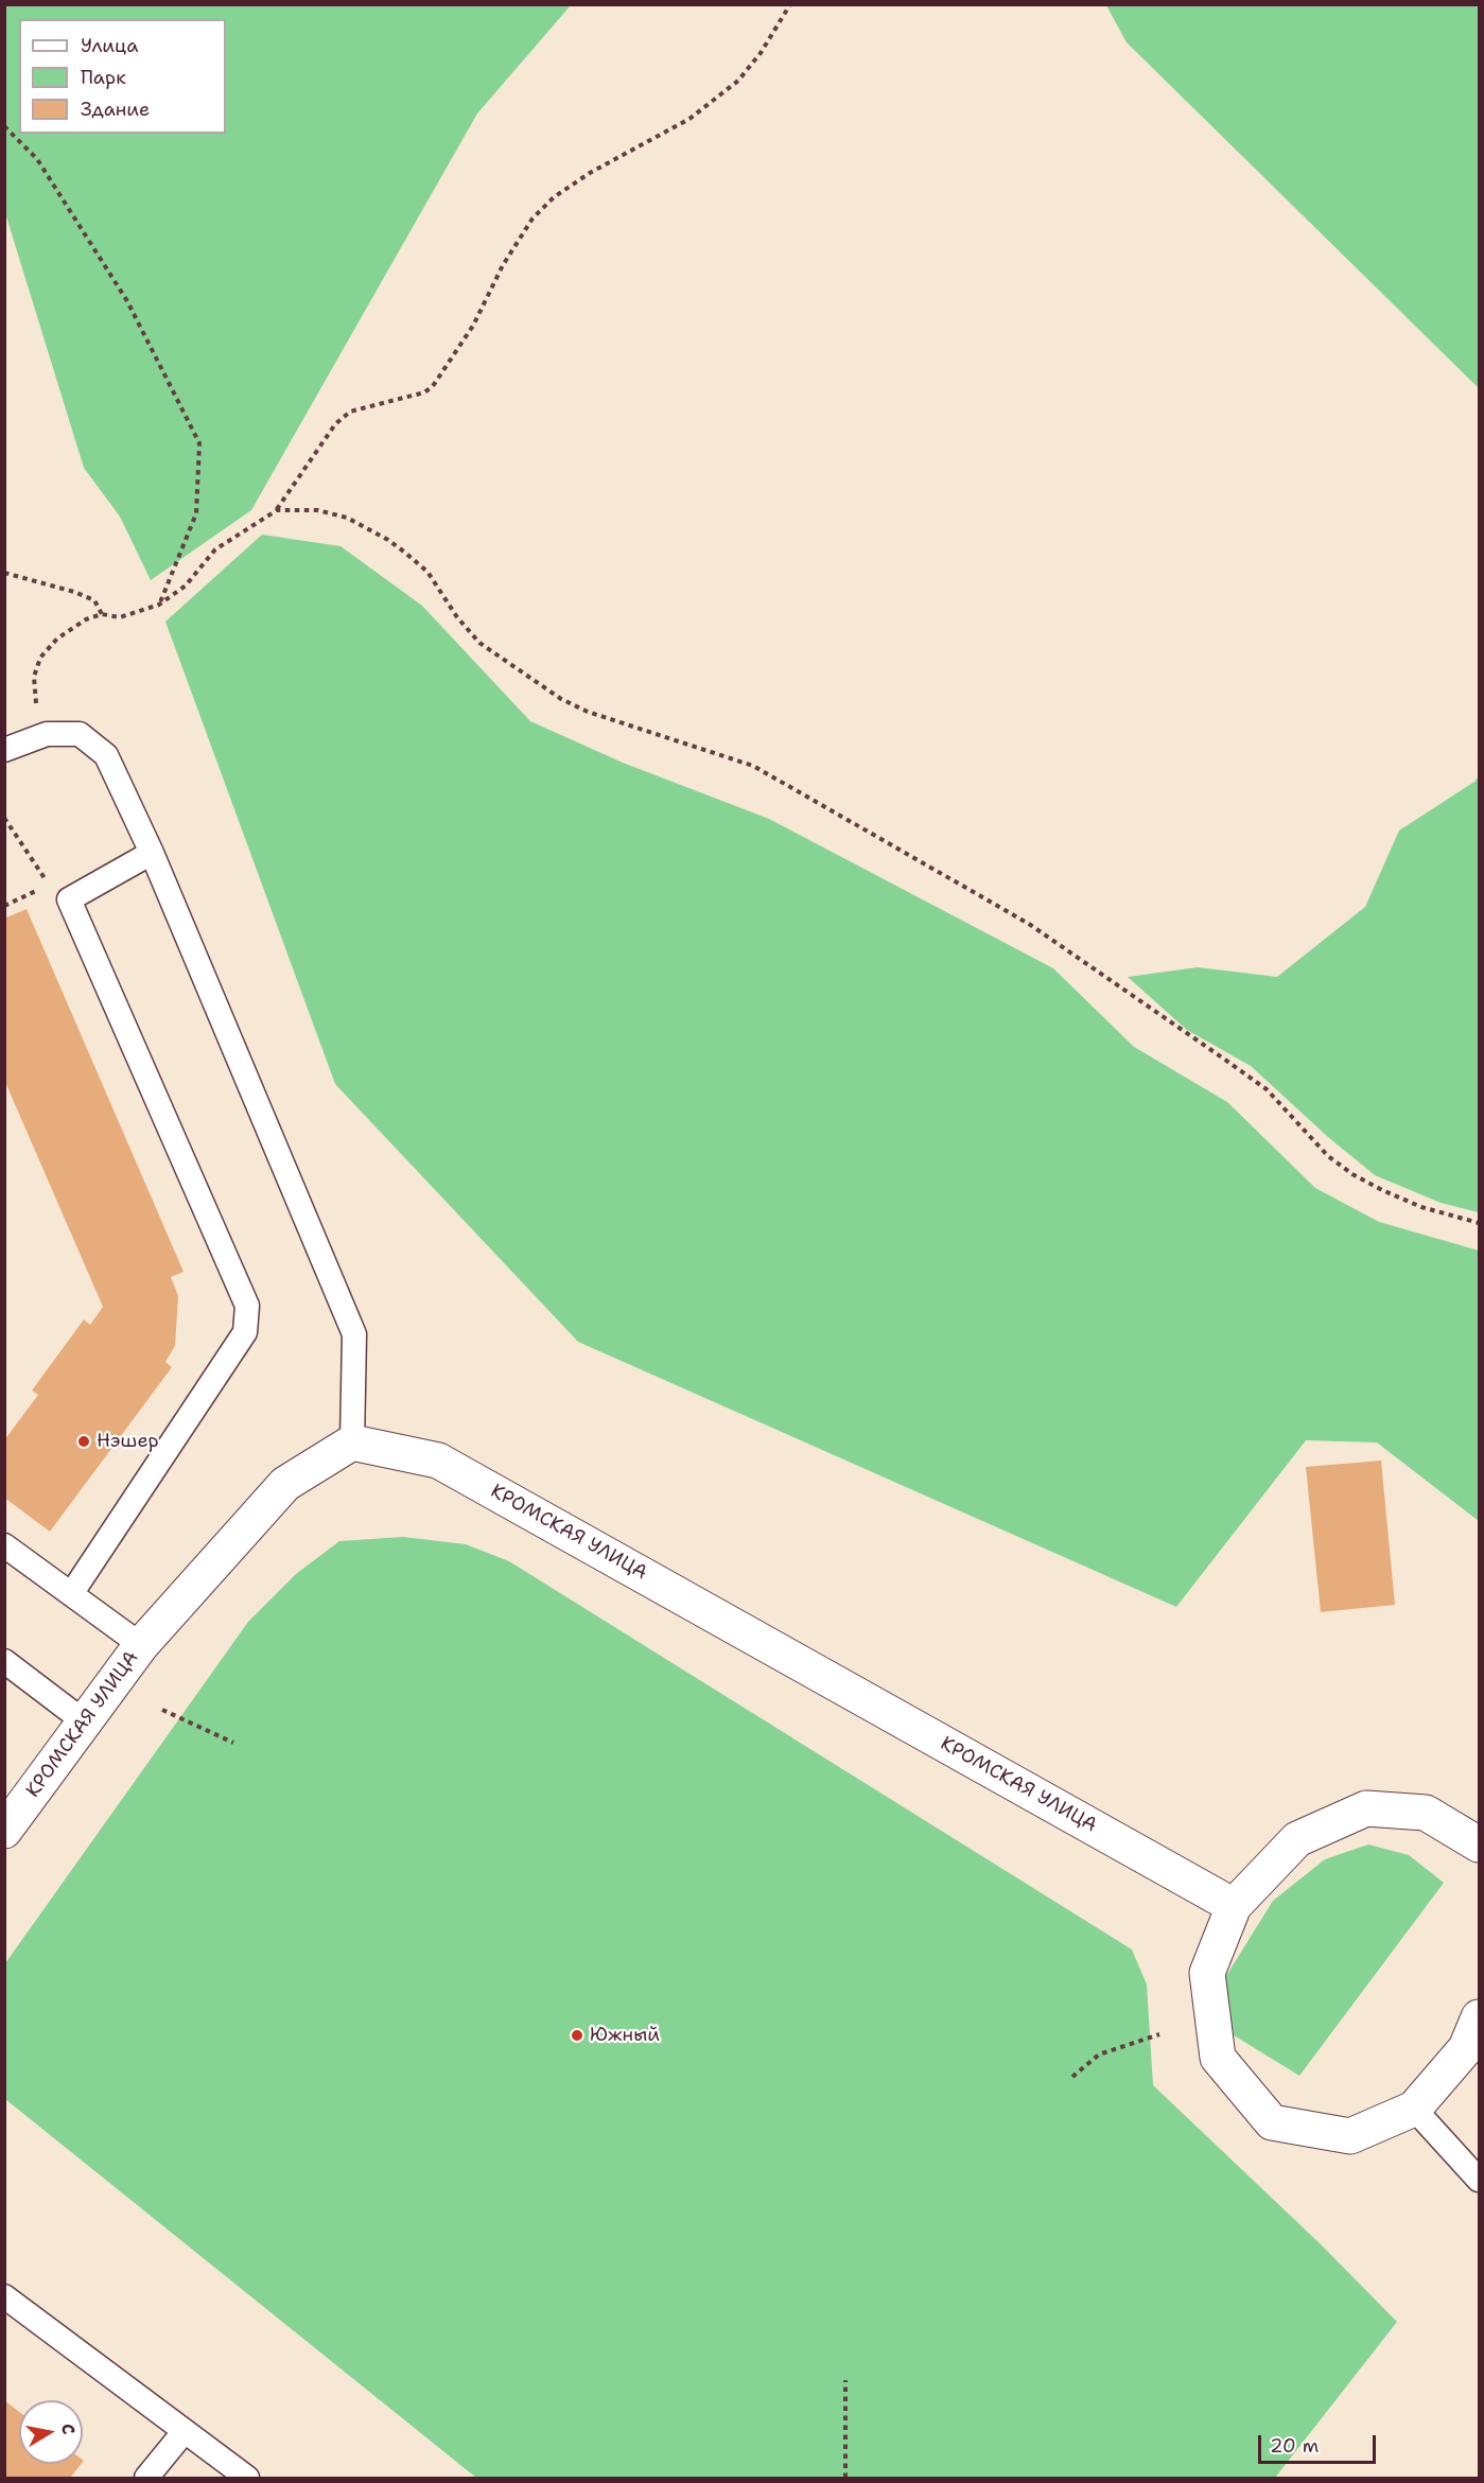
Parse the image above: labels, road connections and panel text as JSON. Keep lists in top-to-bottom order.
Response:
{
  "streets": {
    "street": ["КРОМСКАЯ УЛИЦА"]
  },
  "places": ["Нэшер", "Южный"],
  "legend": ["Улица", "Парк", "Здание"],
  "scale_bar": "20 m",
  "north": "right"
}
